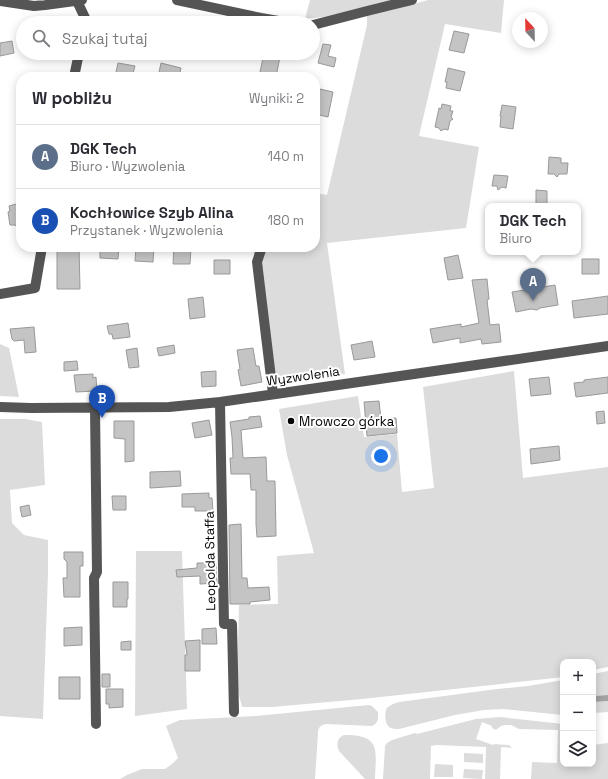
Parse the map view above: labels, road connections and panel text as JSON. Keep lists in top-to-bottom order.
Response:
{
  "streets": {
    "street": ["Wyzwolenia", "Leopolda Staffa"]
  },
  "crossings": [
    ["Wyzwolenia", "Leopolda Staffa"]
  ],
  "places": ["Mrowczo górka"],
  "north": "top",
  "page": {
    "search": "Szukaj tutaj",
    "heading": ["W pobliżu", "Wyniki: 2"],
    "list": [
      {
        "mark": "A",
        "name": "DGK Tech",
        "note": "Biuro · Wyzwolenia",
        "value": "140 m"
      },
      {
        "mark": "B",
        "name": "Kochłowice Szyb Alina",
        "note": "Przystanek · Wyzwolenia",
        "value": "180 m"
      }
    ],
    "popup": ["DGK Tech", "Biuro"],
    "pins": ["A", "B"],
    "map_buttons": ["+", "−"]
  }
}
